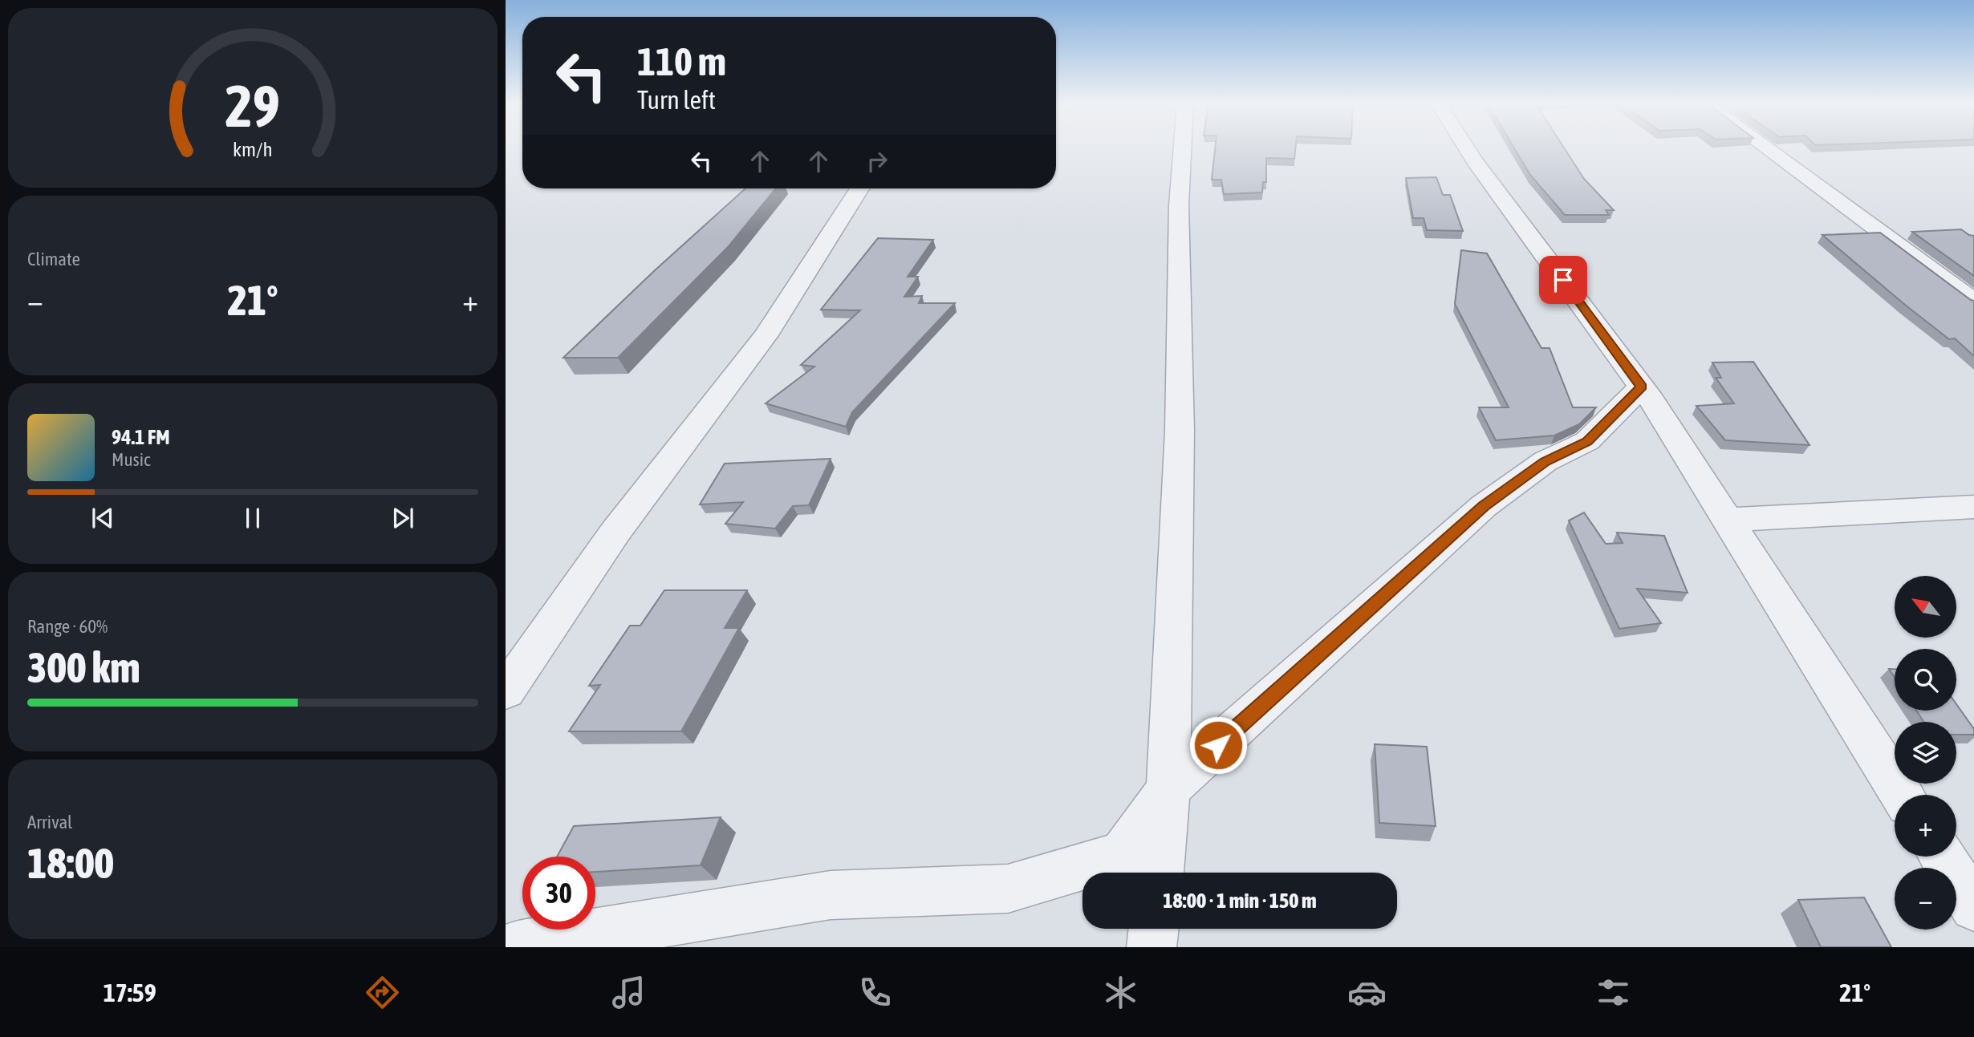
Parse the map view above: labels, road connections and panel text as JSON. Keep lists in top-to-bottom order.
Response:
{
  "north": "top left",
  "page": {
    "turn": ["110 m", "Turn left"],
    "tile": [
      "Climate",
      ["Range · 60%", "300 km"],
      ["Arrival", "18:00"]
    ],
    "heat": ["−", "21°", "+"],
    "song": ["94.1 FM", "Music"],
    "map_buttons": ["+", "−"],
    "limit": "30",
    "trip": "18:00 · 1 min · 150 m",
    "tabs": ["17:59", "21°"],
    "gauge": ["29", "km/h"]
  }
}
